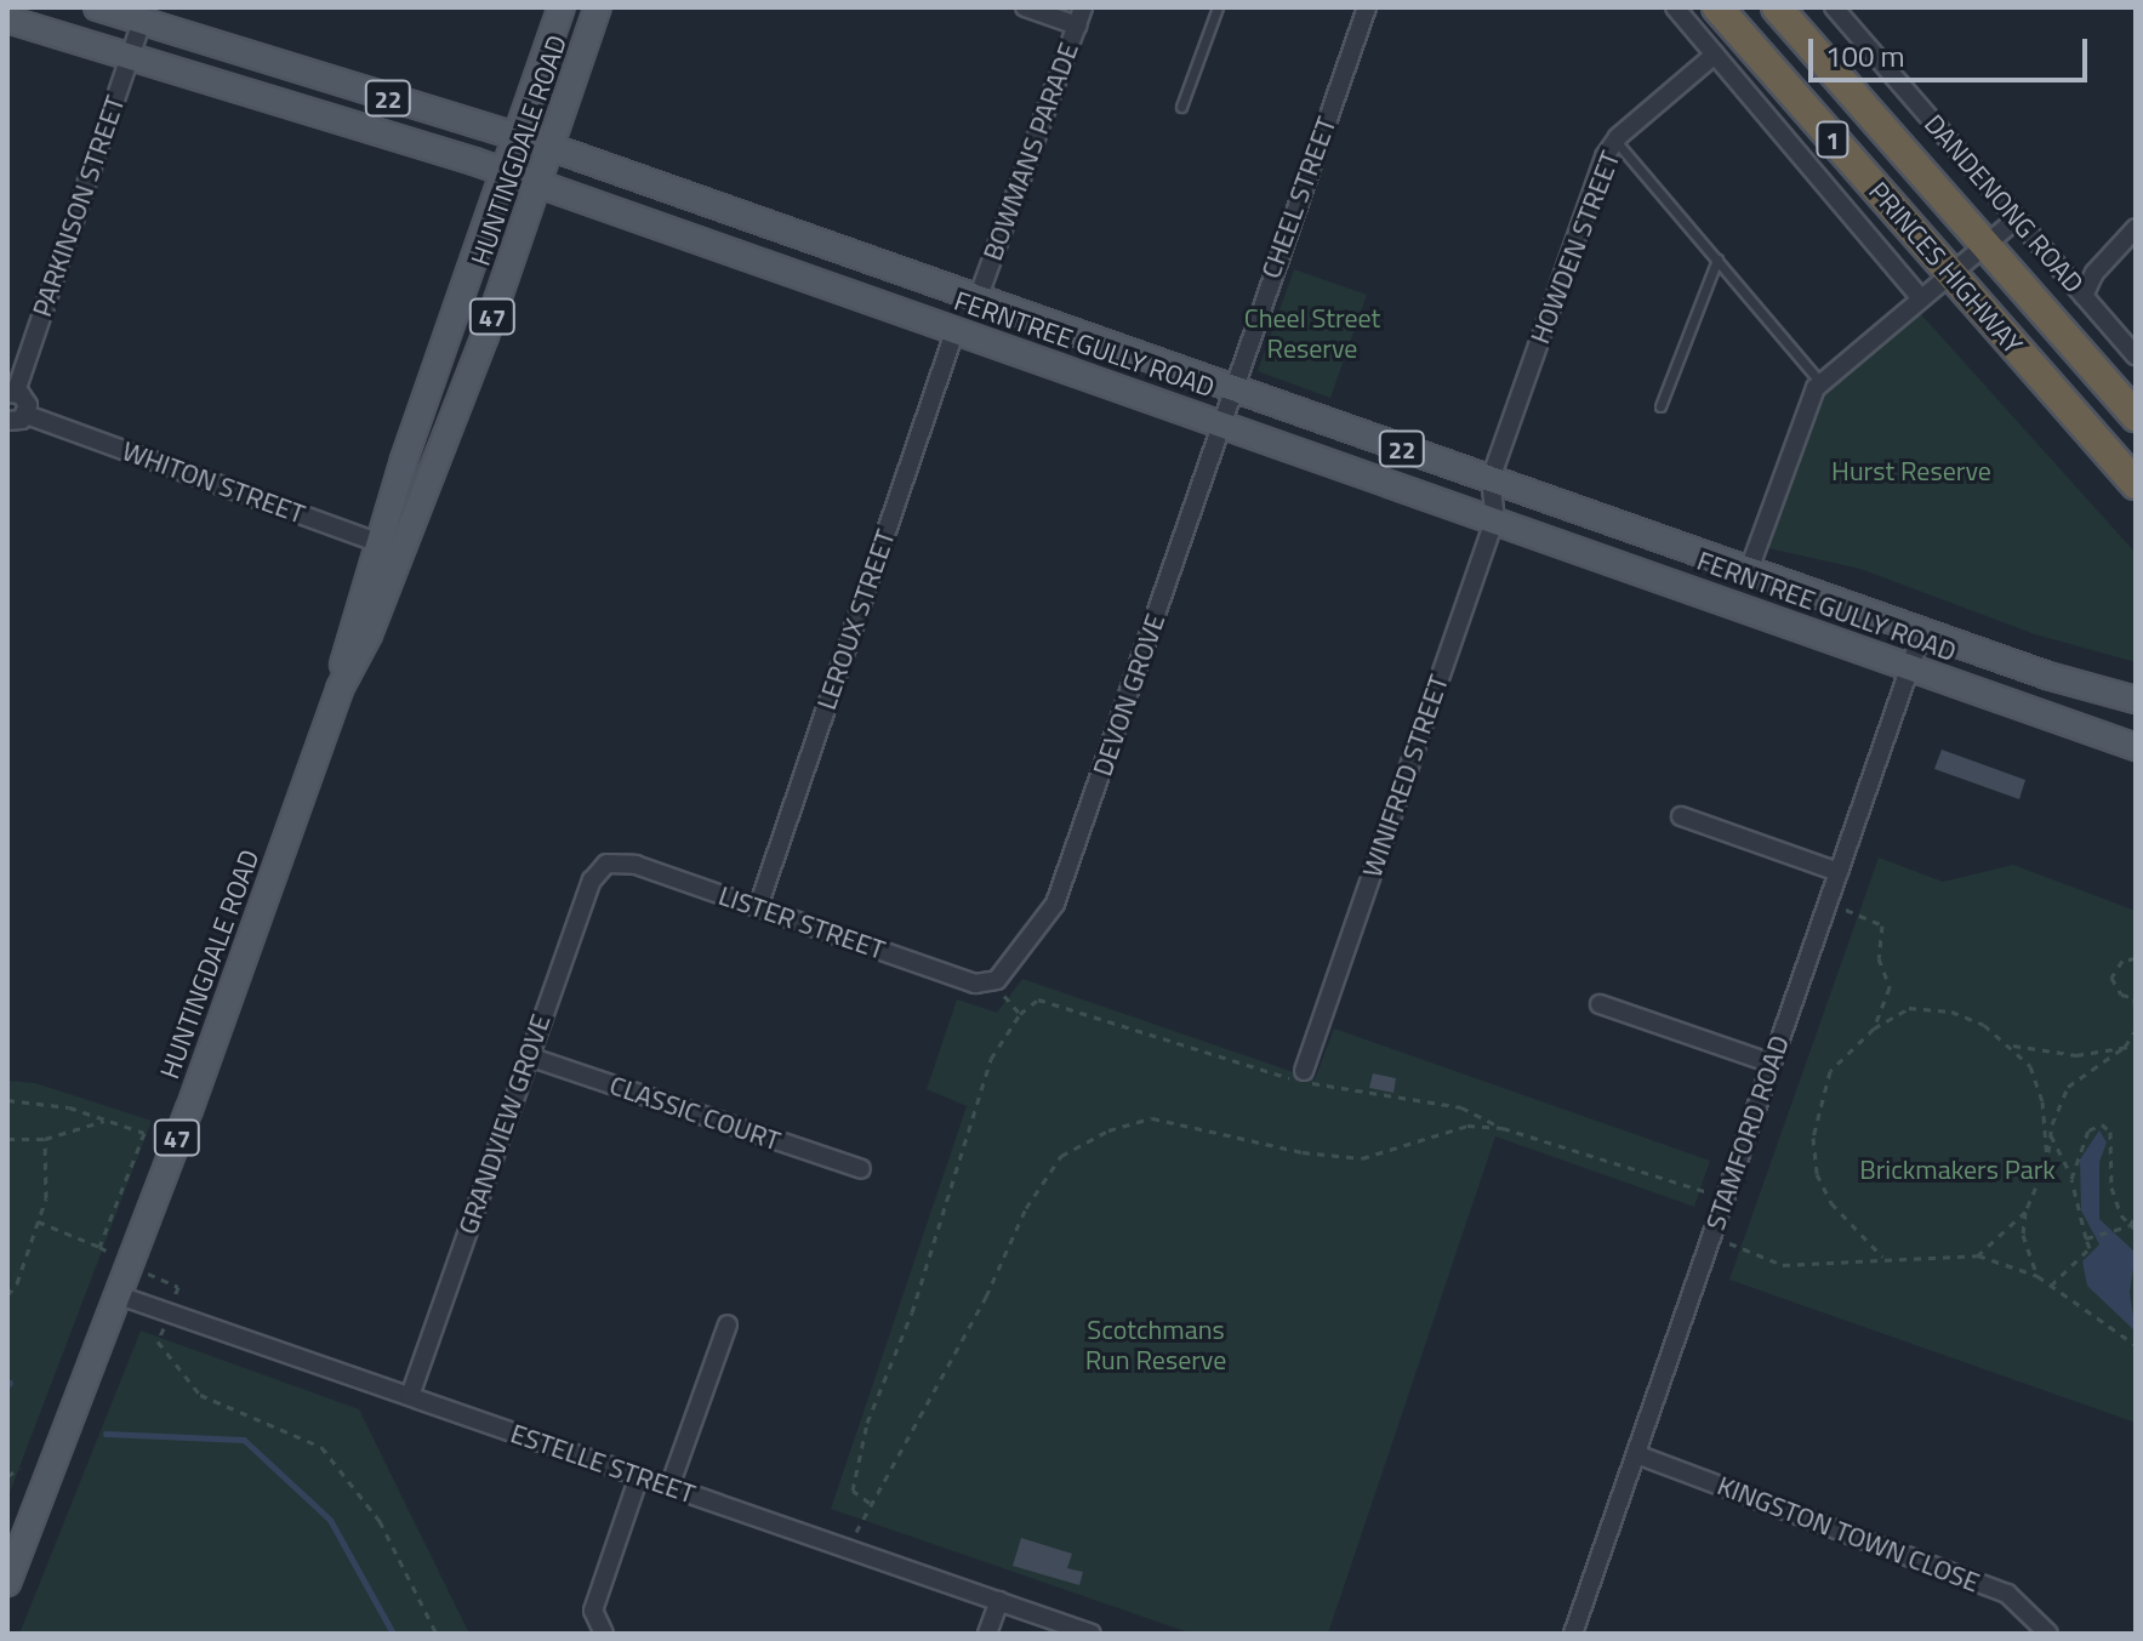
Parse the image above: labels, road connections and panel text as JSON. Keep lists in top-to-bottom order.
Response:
{
  "streets": {
    "highway": ["1", "PRINCES HIGHWAY"],
    "main road": [
      "22",
      "HUNTINGDALE ROAD",
      "47",
      "FERNTREE GULLY ROAD"
    ],
    "street": [
      "BOWMANS PARADE",
      "CHEEL STREET",
      "DANDENONG ROAD",
      "PARKINSON STREET",
      "HOWDEN STREET",
      "WHITON STREET",
      "LEROUX STREET",
      "DEVON GROVE",
      "WINIFRED STREET",
      "LISTER STREET",
      "CLASSIC COURT",
      "GRANDVIEW GROVE",
      "STAMFORD ROAD",
      "ESTELLE STREET",
      "KINGSTON TOWN CLOSE"
    ]
  },
  "crossings": [
    ["HUNTINGDALE ROAD", "FERNTREE GULLY ROAD"],
    ["HUNTINGDALE ROAD", "WHITON STREET"],
    ["HUNTINGDALE ROAD", "ESTELLE STREET"],
    ["BOWMANS PARADE", "FERNTREE GULLY ROAD"],
    ["CHEEL STREET", "FERNTREE GULLY ROAD"],
    ["CHEEL STREET", "DEVON GROVE"],
    ["PARKINSON STREET", "FERNTREE GULLY ROAD"],
    ["HOWDEN STREET", "FERNTREE GULLY ROAD"],
    ["HOWDEN STREET", "WINIFRED STREET"],
    ["FERNTREE GULLY ROAD", "LEROUX STREET"],
    ["FERNTREE GULLY ROAD", "DEVON GROVE"],
    ["FERNTREE GULLY ROAD", "WINIFRED STREET"],
    ["FERNTREE GULLY ROAD", "STAMFORD ROAD"],
    ["LEROUX STREET", "LISTER STREET"],
    ["DEVON GROVE", "LISTER STREET"],
    ["LISTER STREET", "GRANDVIEW GROVE"],
    ["CLASSIC COURT", "GRANDVIEW GROVE"],
    ["GRANDVIEW GROVE", "ESTELLE STREET"],
    ["STAMFORD ROAD", "KINGSTON TOWN CLOSE"]
  ],
  "parks": [
    "Cheel Street Reserve",
    "Hurst Reserve",
    "Brickmakers Park",
    "Scotchmans Run Reserve"
  ],
  "scale_bar": "100 m"
}
